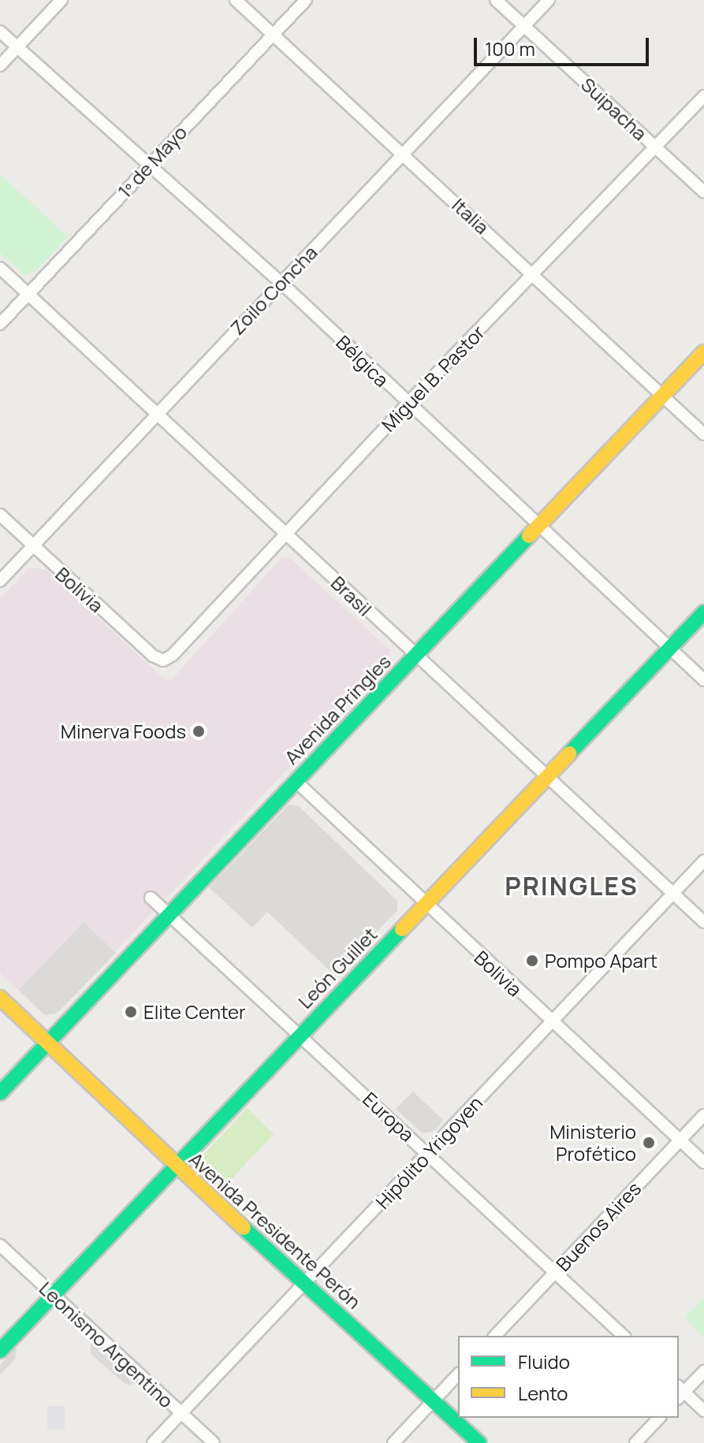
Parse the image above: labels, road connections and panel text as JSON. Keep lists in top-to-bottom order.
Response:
{
  "streets": {
    "main road": ["Avenida Pringles", "León Guillet", "Avenida Presidente Perón"],
    "street": [
      "Suipacha",
      "1º de Mayo",
      "Italia",
      "Zoilo Concha",
      "Bélgica",
      "Miguel B. Pastor",
      "Bolivia",
      "Brasil",
      "Europa",
      "Hipólito Yrigoyen",
      "Buenos Aires",
      "Leonismo Argentino"
    ]
  },
  "crossings": [
    ["Suipacha", "Zoilo Concha"],
    ["Suipacha", "Miguel B. Pastor"],
    ["1º de Mayo", "Italia"],
    ["1º de Mayo", "Bélgica"],
    ["1º de Mayo", "Brasil"],
    ["Italia", "Zoilo Concha"],
    ["Italia", "Miguel B. Pastor"],
    ["Italia", "Avenida Pringles"],
    ["Zoilo Concha", "Bélgica"],
    ["Zoilo Concha", "Bolivia"],
    ["Zoilo Concha", "Brasil"],
    ["Bélgica", "Miguel B. Pastor"],
    ["Bélgica", "Avenida Pringles"],
    ["Bélgica", "León Guillet"],
    ["Miguel B. Pastor", "Bolivia"],
    ["Miguel B. Pastor", "Brasil"],
    ["Bolivia", "Avenida Pringles"],
    ["Bolivia", "León Guillet"],
    ["Bolivia", "Hipólito Yrigoyen"],
    ["Bolivia", "Buenos Aires"],
    ["Brasil", "Avenida Pringles"],
    ["Brasil", "León Guillet"],
    ["Brasil", "Hipólito Yrigoyen"],
    ["Avenida Pringles", "Europa"],
    ["Avenida Pringles", "Avenida Presidente Perón"],
    ["León Guillet", "Europa"],
    ["León Guillet", "Avenida Presidente Perón"],
    ["León Guillet", "Leonismo Argentino"],
    ["Europa", "Hipólito Yrigoyen"],
    ["Europa", "Buenos Aires"],
    ["Hipólito Yrigoyen", "Avenida Presidente Perón"],
    ["Hipólito Yrigoyen", "Leonismo Argentino"]
  ],
  "districts": ["PRINGLES"],
  "places": [
    "Minerva Foods",
    "Pompo Apart",
    "Elite Center",
    "Ministerio Profético"
  ],
  "legend": ["Fluido", "Lento"],
  "scale_bar": "100 m"
}
